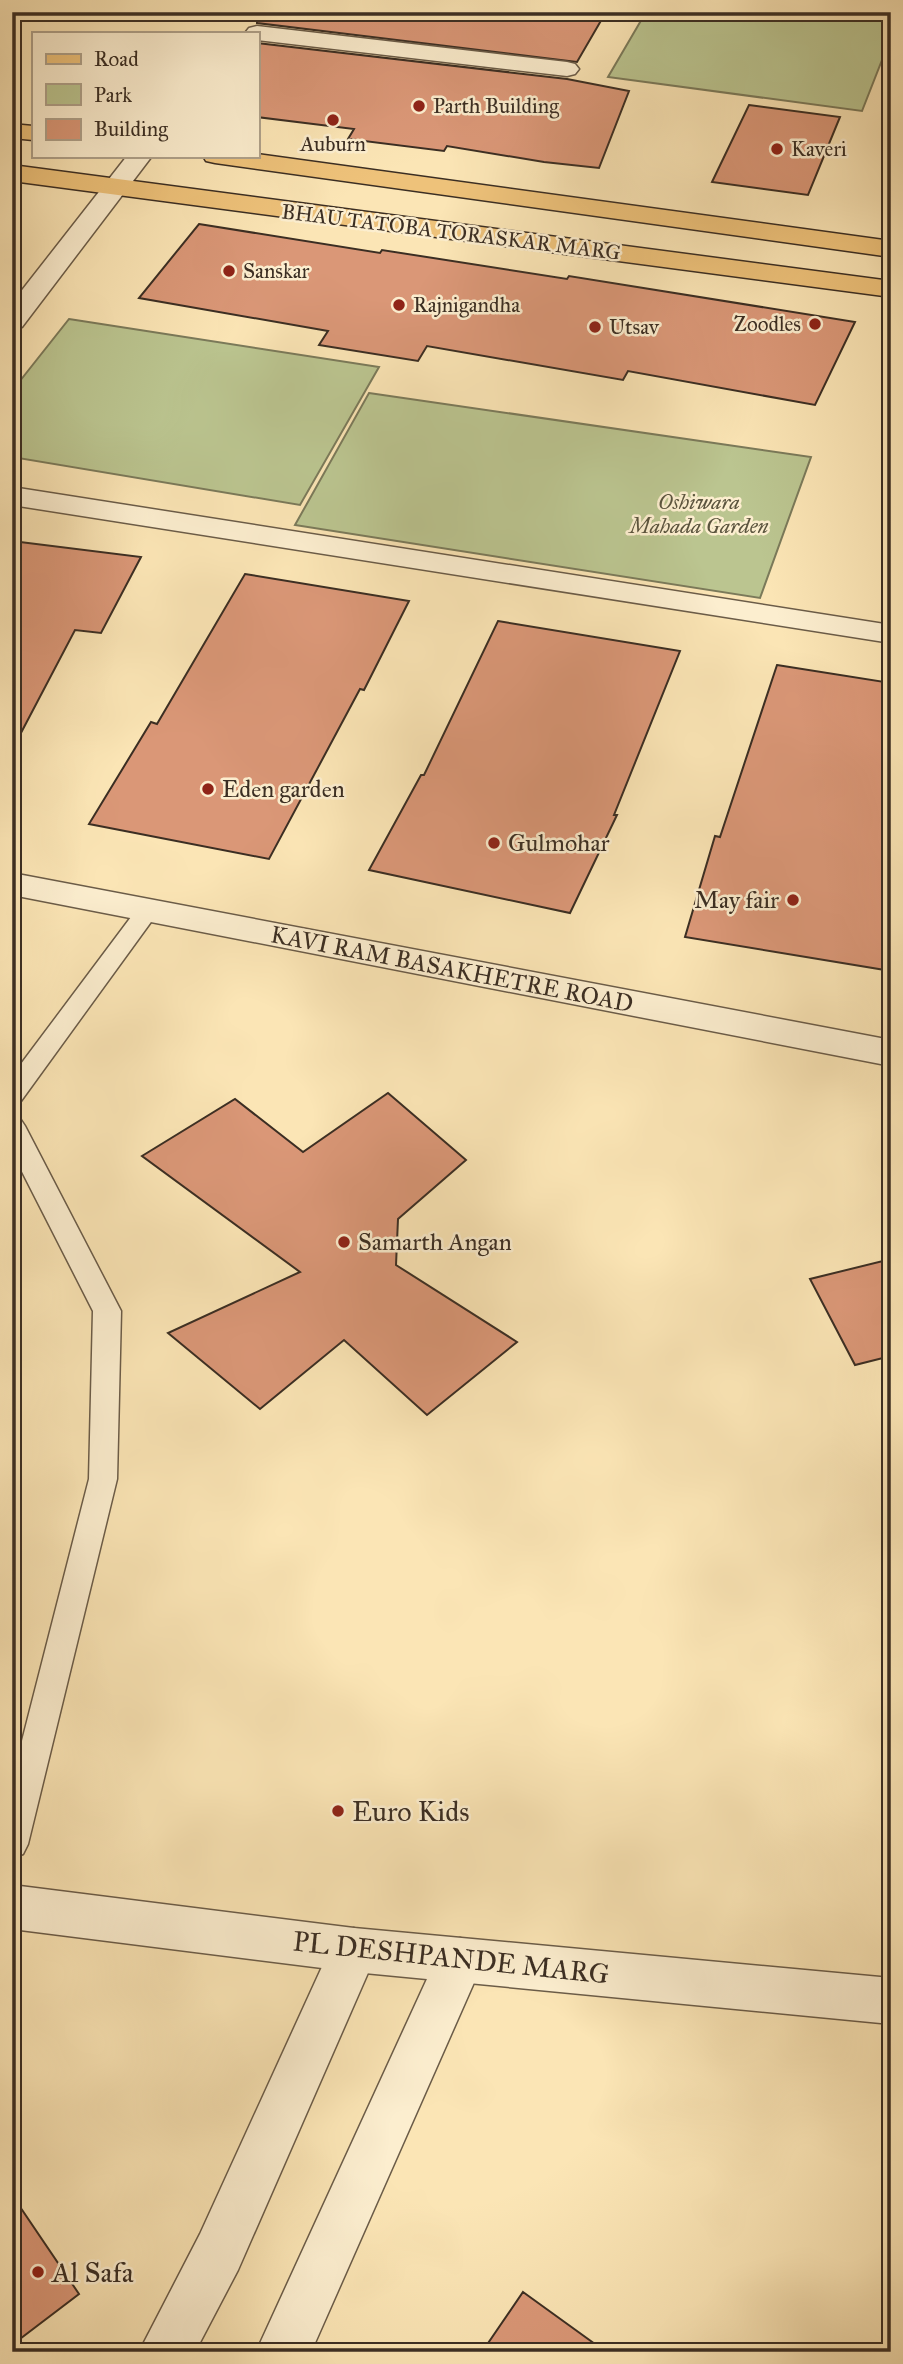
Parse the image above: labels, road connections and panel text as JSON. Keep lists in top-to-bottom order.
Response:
{
  "streets": {
    "main road": ["BHAU TATOBA TORASKAR MARG"],
    "street": ["KAVI RAM BASAKHETRE ROAD", "PL DESHPANDE MARG"]
  },
  "parks": ["Oshiwara Mahada Garden"],
  "places": [
    "Parth Building",
    "Auburn",
    "Kaveri",
    "Sanskar",
    "Rajnigandha",
    "Zoodles",
    "Utsav",
    "Eden garden",
    "Gulmohar",
    "May fair",
    "Samarth Angan",
    "Euro Kids",
    "Al Safa"
  ],
  "legend": ["Road", "Park", "Building"]
}
